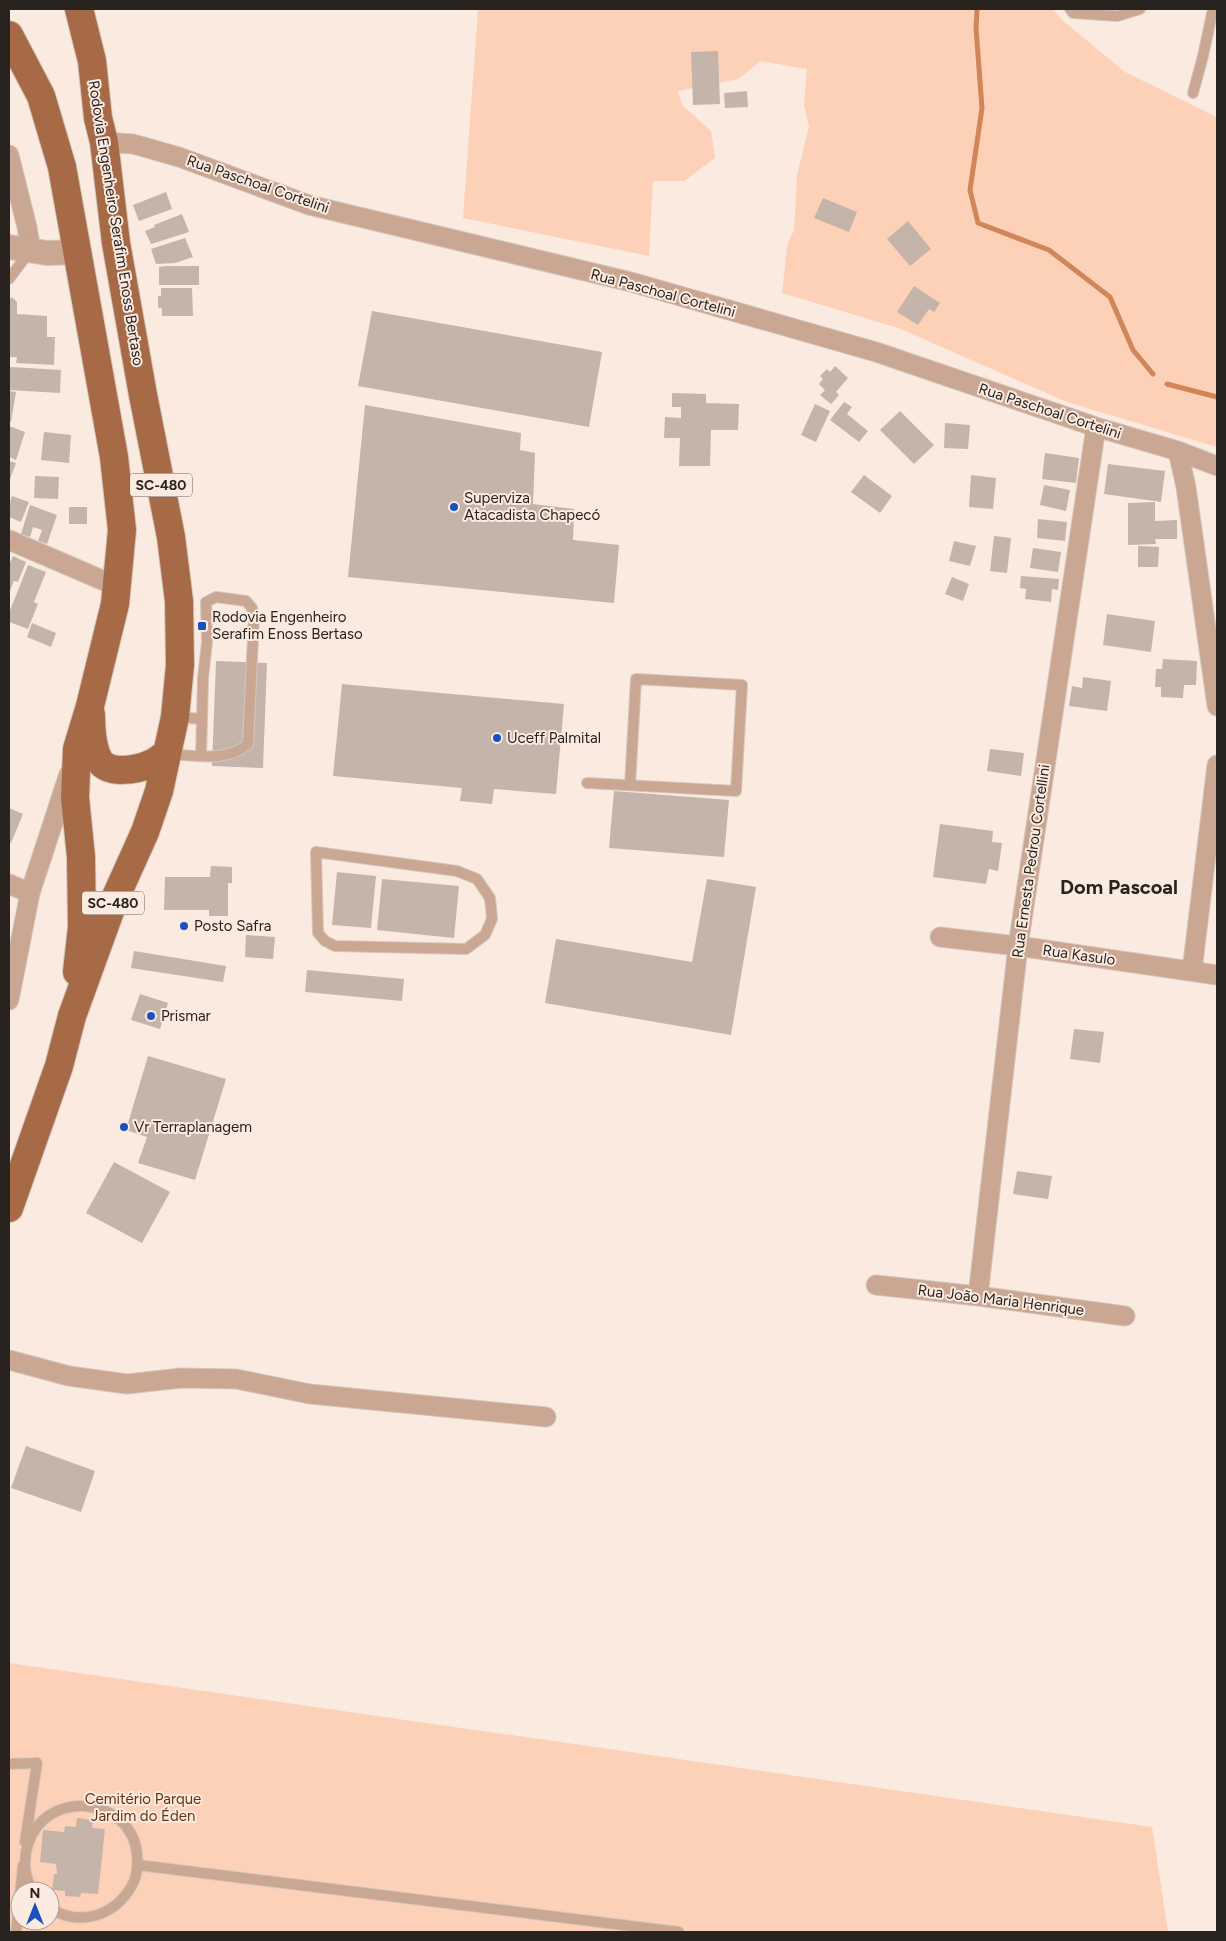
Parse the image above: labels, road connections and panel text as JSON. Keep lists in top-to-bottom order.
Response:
{
  "streets": {
    "main road": ["Rodovia Engenheiro Serafim Enoss Bertaso", "SC-480"],
    "street": [
      "Rua Paschoal Cortelini",
      "Rua Ernesta Pedrou Cortellini",
      "Rua Kasulo",
      "Rua João Maria Henrique"
    ]
  },
  "crossings": [
    ["Rua Paschoal Cortelini", "Rodovia Engenheiro Serafim Enoss Bertaso"],
    ["Rua Paschoal Cortelini", "Rua Ernesta Pedrou Cortellini"],
    ["Rua Ernesta Pedrou Cortellini", "Rua Kasulo"],
    ["Rua Ernesta Pedrou Cortellini", "Rua João Maria Henrique"]
  ],
  "districts": ["Dom Pascoal"],
  "parks": ["Cemitério Parque Jardim do Éden"],
  "places": {
    "other": [
      "Superviza Atacadista Chapecó",
      "Uceff Palmital",
      "Posto Safra",
      "Prismar",
      "Vr Terraplanagem"
    ],
    "transit": ["Rodovia Engenheiro Serafim Enoss Bertaso"]
  },
  "north": "top"
}
